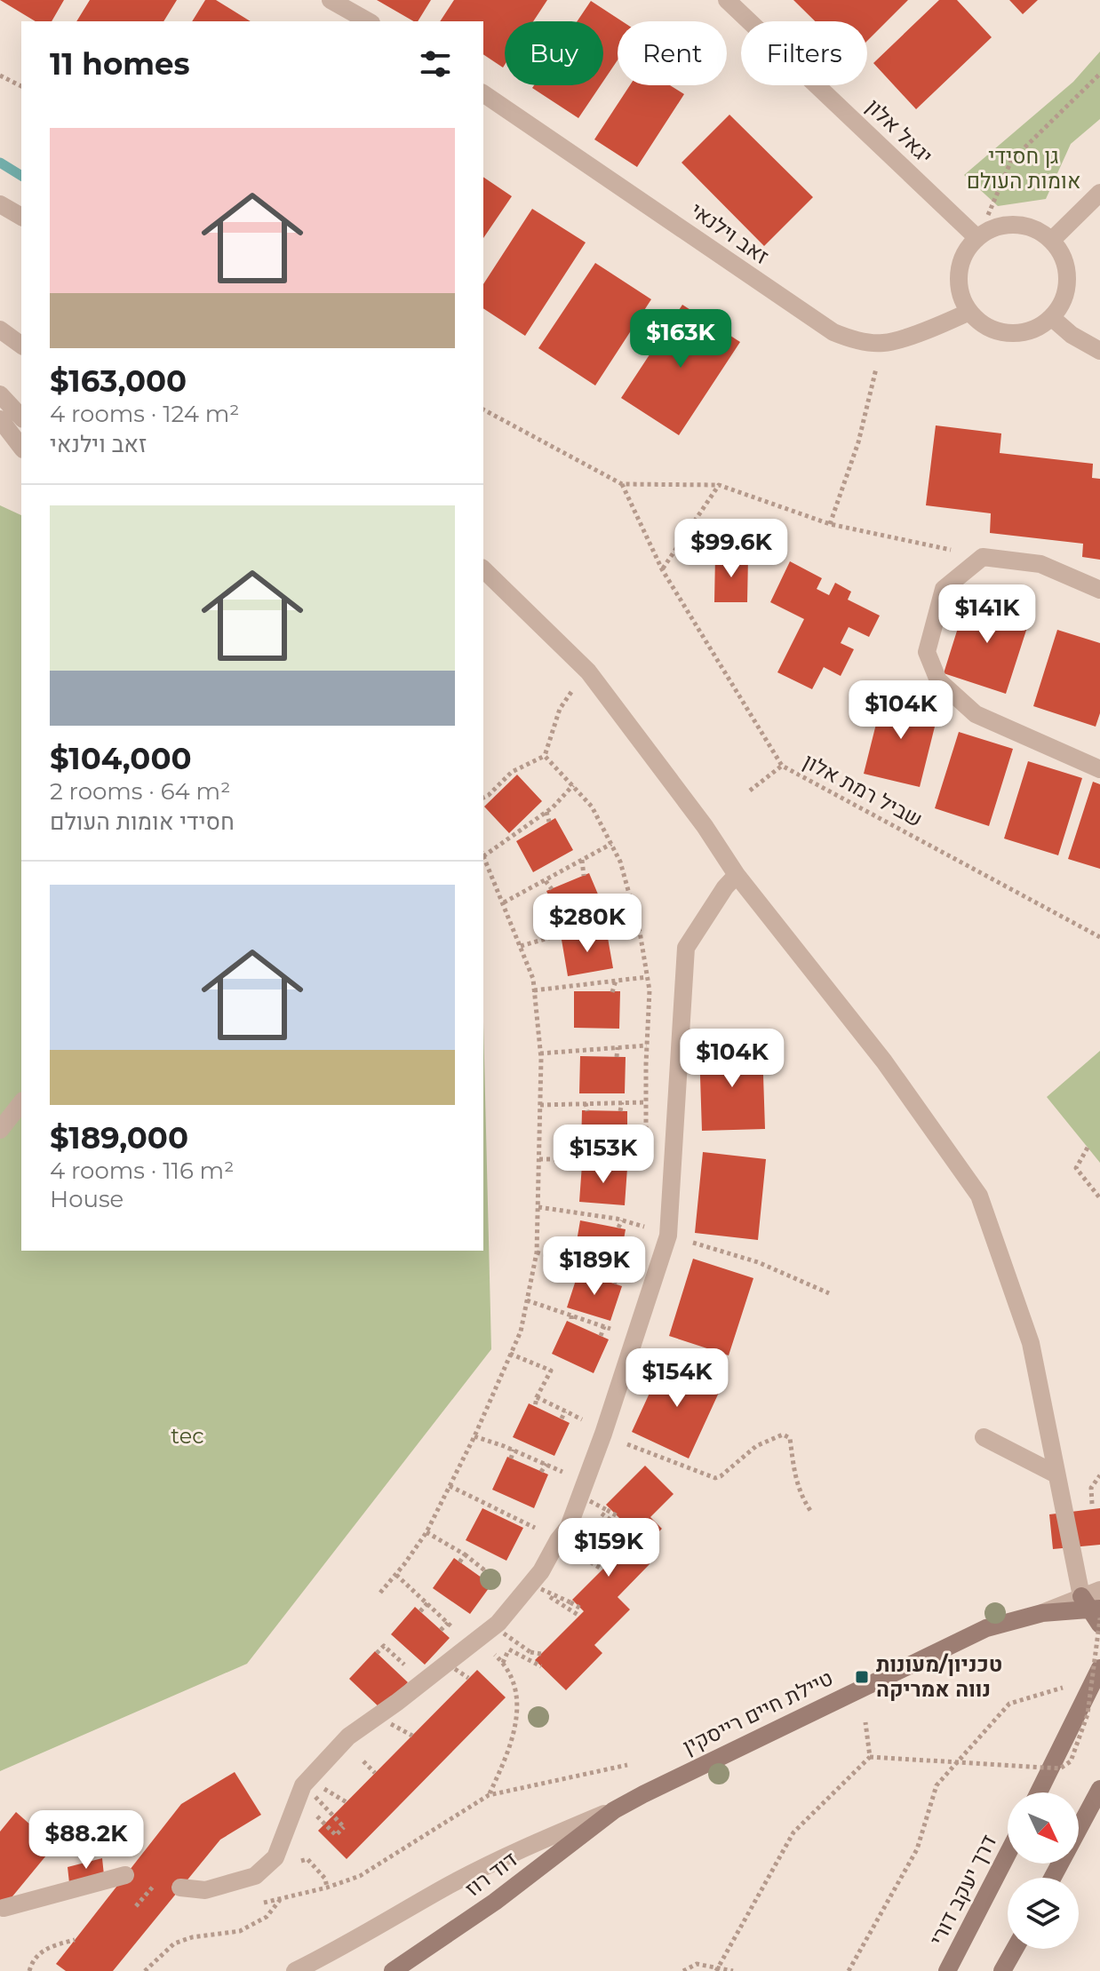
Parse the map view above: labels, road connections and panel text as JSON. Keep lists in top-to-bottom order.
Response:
{
  "streets": {
    "street": [
      "יגאל אלון",
      "זאב וילנאי",
      "טיילת חיים רייסקין",
      "דוד רוז",
      "דרך יעקב דורי"
    ],
    "path": ["שביל רמת אלון"]
  },
  "crossings": [
    ["יגאל אלון", "זאב וילנאי"],
    ["טיילת חיים רייסקין", "דוד רוז"]
  ],
  "parks": ["גן חסידי אומות העולם", "tec"],
  "places": {
    "transit": ["טכניון/מעונות נווה אמריקה"]
  },
  "north": "bottom right",
  "page": {
    "chip": ["Buy", "Rent", "Filters"],
    "heading": "11 homes",
    "list": [
      {
        "name": "$163,000",
        "note": "4 rooms · 124 m² · זאב וילנאי"
      },
      {
        "name": "$104,000",
        "note": "2 rooms · 64 m² · חסידי אומות העולם"
      },
      {
        "name": "$189,000",
        "note": "4 rooms · 116 m² · House"
      }
    ],
    "price": [
      "$163K",
      "$99.6K",
      "$141K",
      "$104K",
      "$280K",
      "$104K",
      "$153K",
      "$189K",
      "$154K",
      "$159K",
      "$88.2K"
    ]
  }
}
